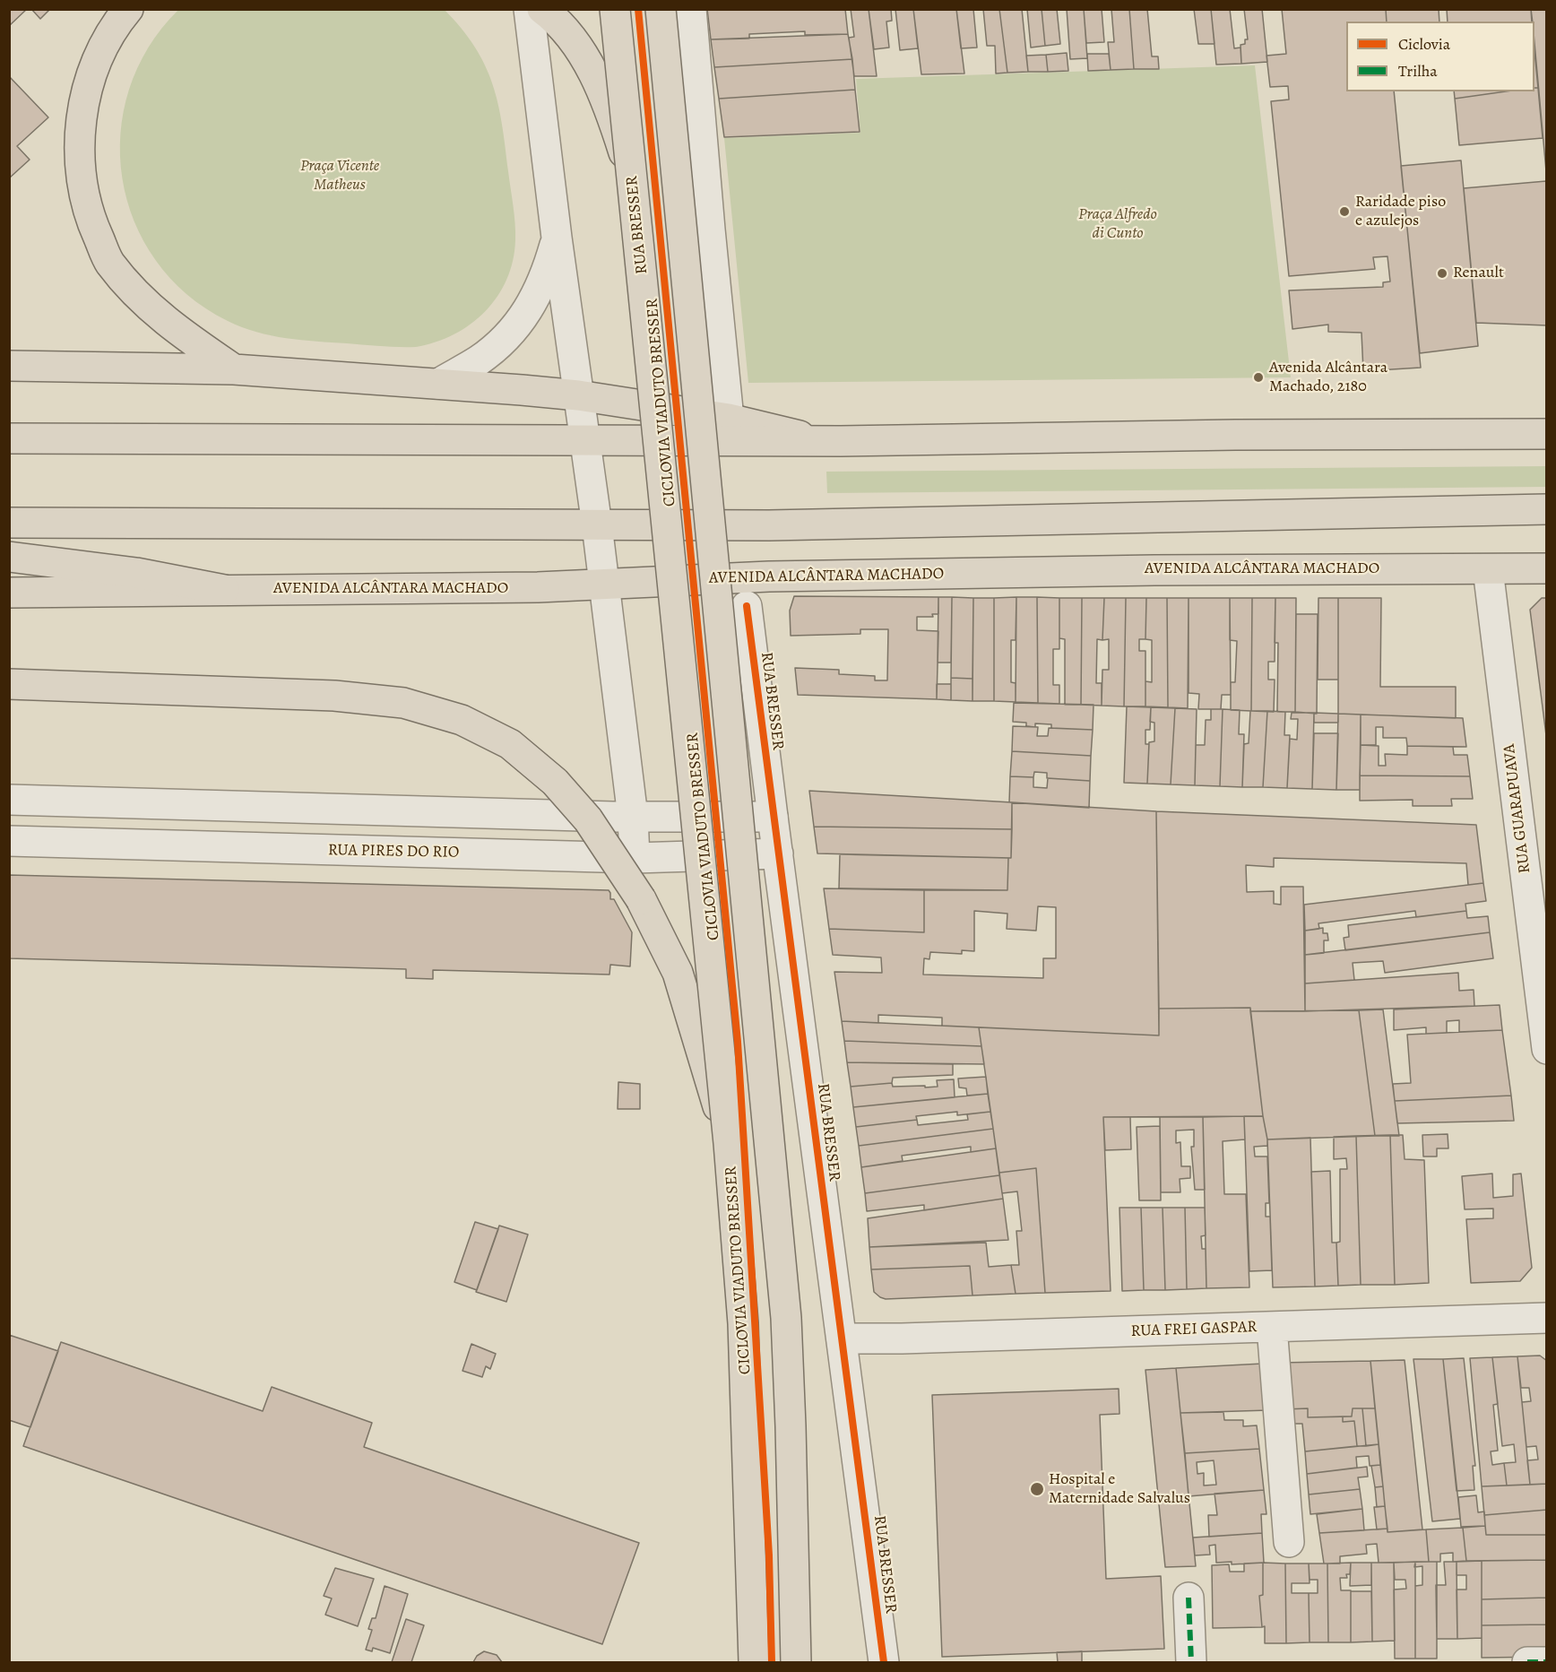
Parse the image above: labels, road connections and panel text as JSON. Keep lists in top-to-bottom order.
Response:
{
  "streets": {
    "main road": ["RUA BRESSER", "AVENIDA ALCÂNTARA MACHADO"],
    "street": ["RUA GUARAPUAVA", "RUA PIRES DO RIO", "RUA FREI GASPAR"],
    "cycle path": ["CICLOVIA VIADUTO BRESSER"]
  },
  "crossings": [
    ["RUA BRESSER", "RUA PIRES DO RIO"],
    ["RUA BRESSER", "RUA FREI GASPAR"],
    ["AVENIDA ALCÂNTARA MACHADO", "RUA GUARAPUAVA"]
  ],
  "parks": ["Praça Vicente Matheus", "Praça Alfredo di Cunto"],
  "places": [
    "Raridade piso e azulejos",
    "Renault",
    "Avenida Alcântara Machado, 2180",
    "Hospital e Maternidade Salvalus"
  ],
  "legend": ["Ciclovia", "Trilha"]
}
